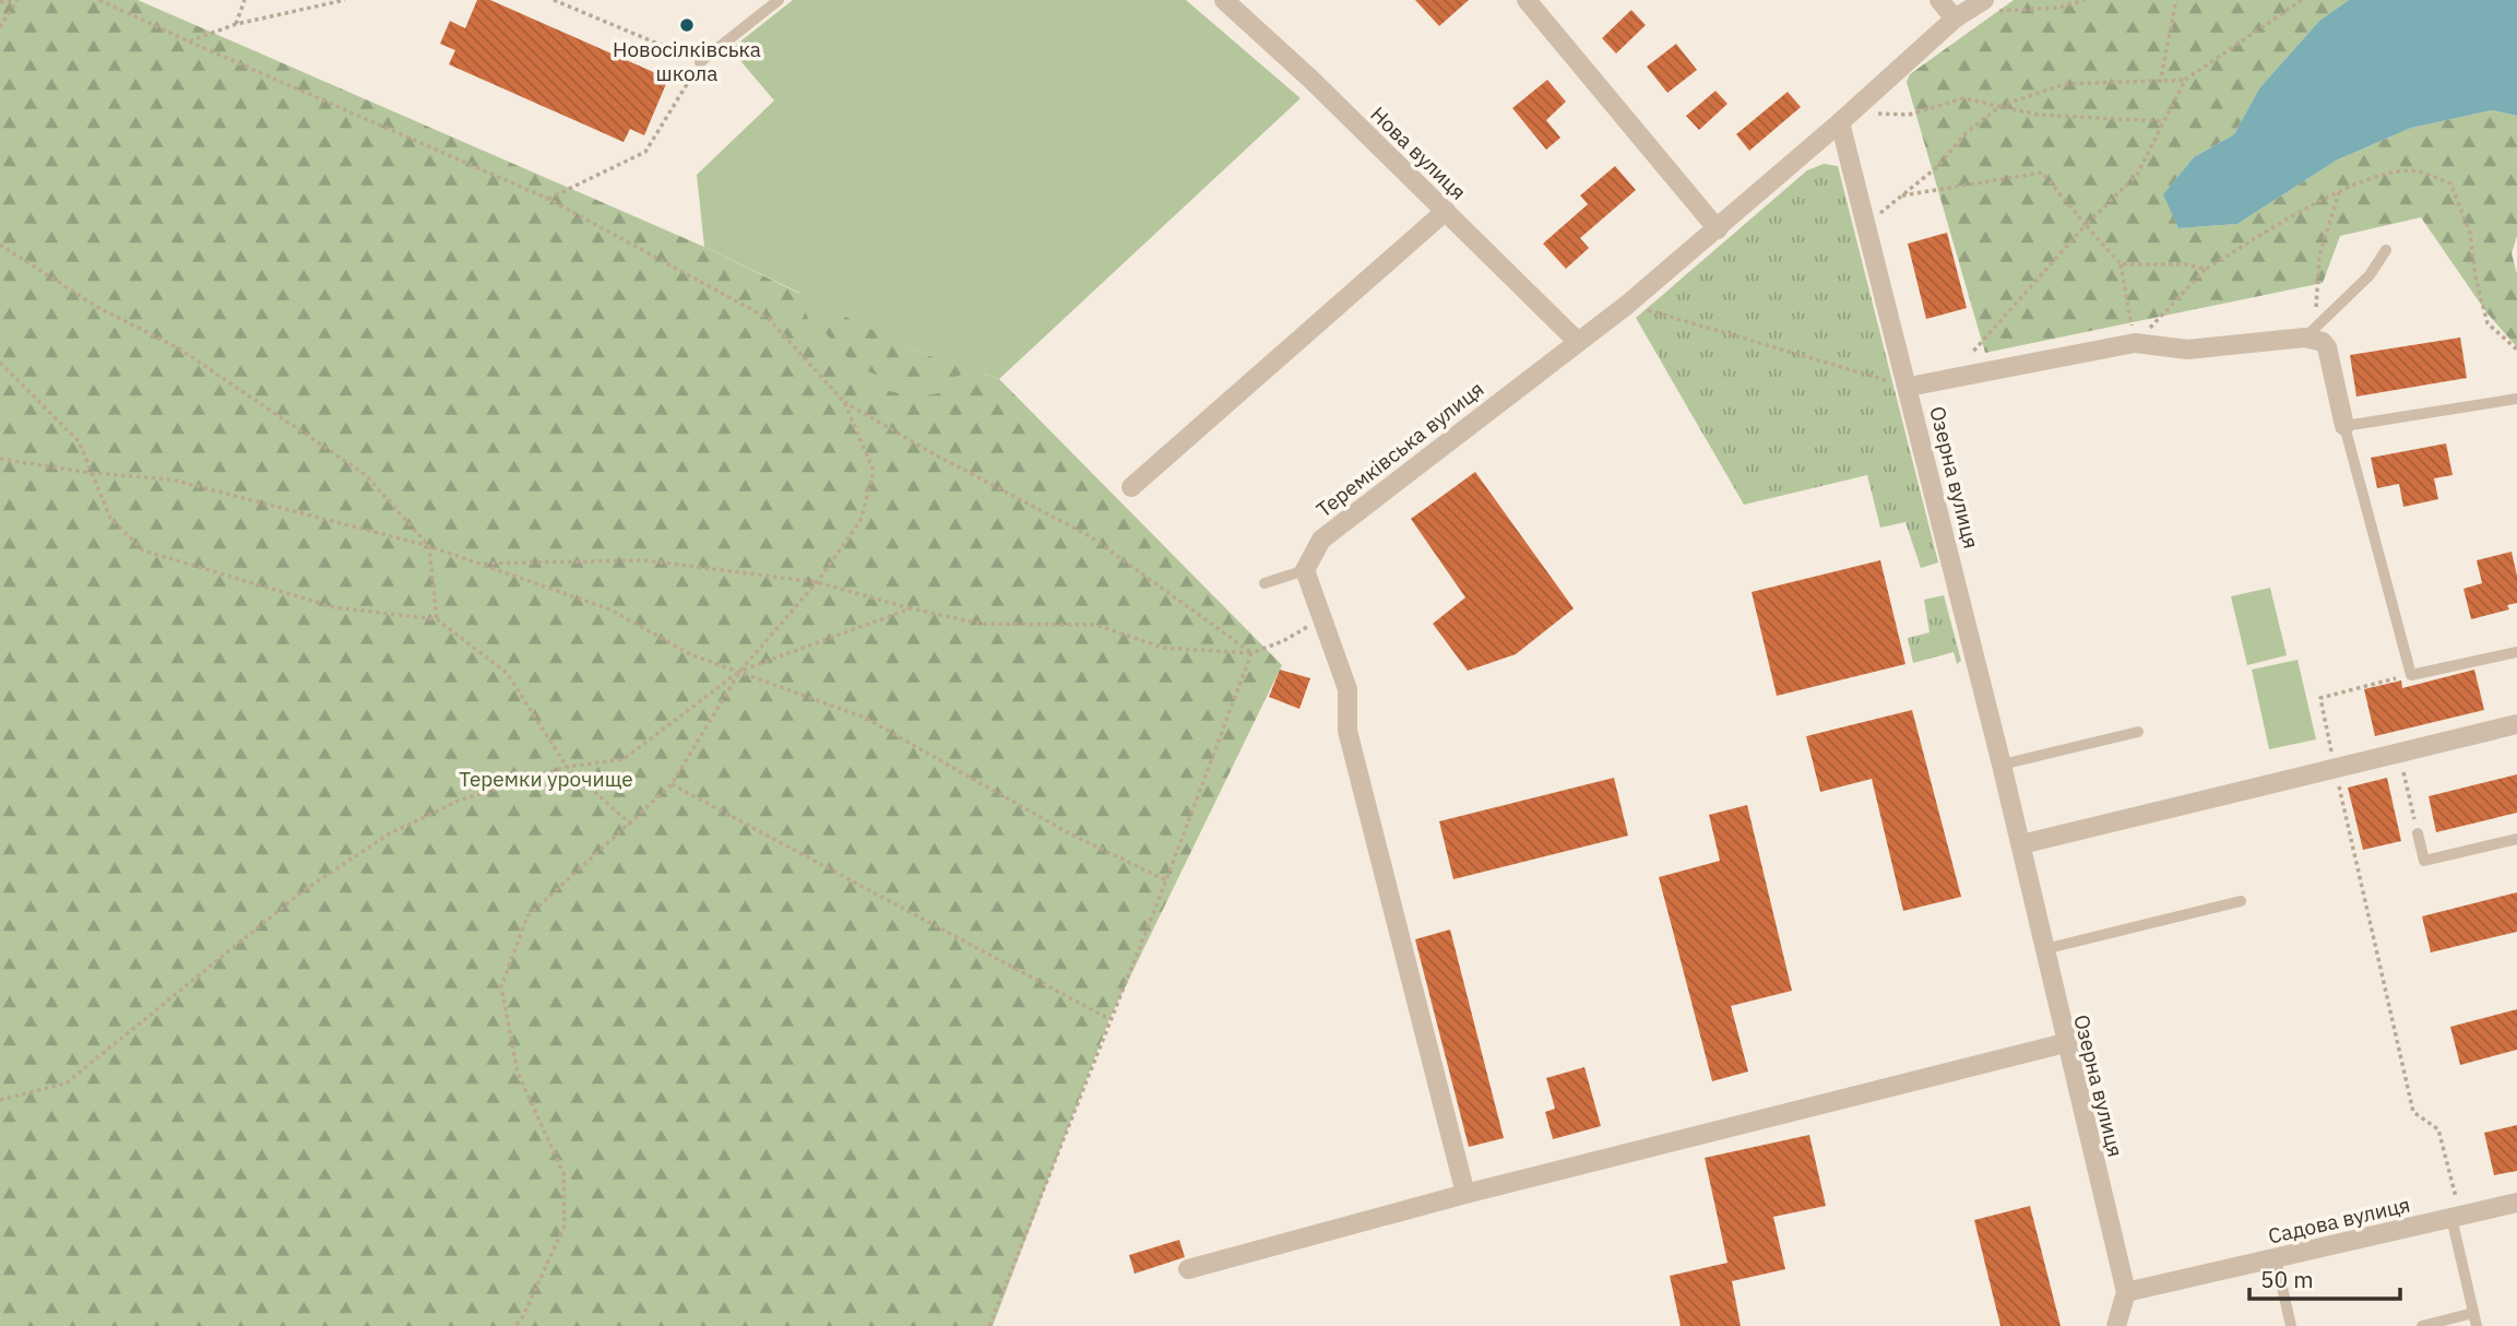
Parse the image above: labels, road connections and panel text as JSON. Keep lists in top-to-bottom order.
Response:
{
  "streets": {
    "street": [
      "Нова вулиця",
      "Теремківська вулиця",
      "Озерна вулиця",
      "Садова вулиця"
    ]
  },
  "crossings": [
    ["Нова вулиця", "Теремківська вулиця"],
    ["Теремківська вулиця", "Озерна вулиця"],
    ["Озерна вулиця", "Садова вулиця"]
  ],
  "parks": ["Теремки урочище"],
  "places": ["Новосілківська школа"],
  "scale_bar": "50 m"
}
